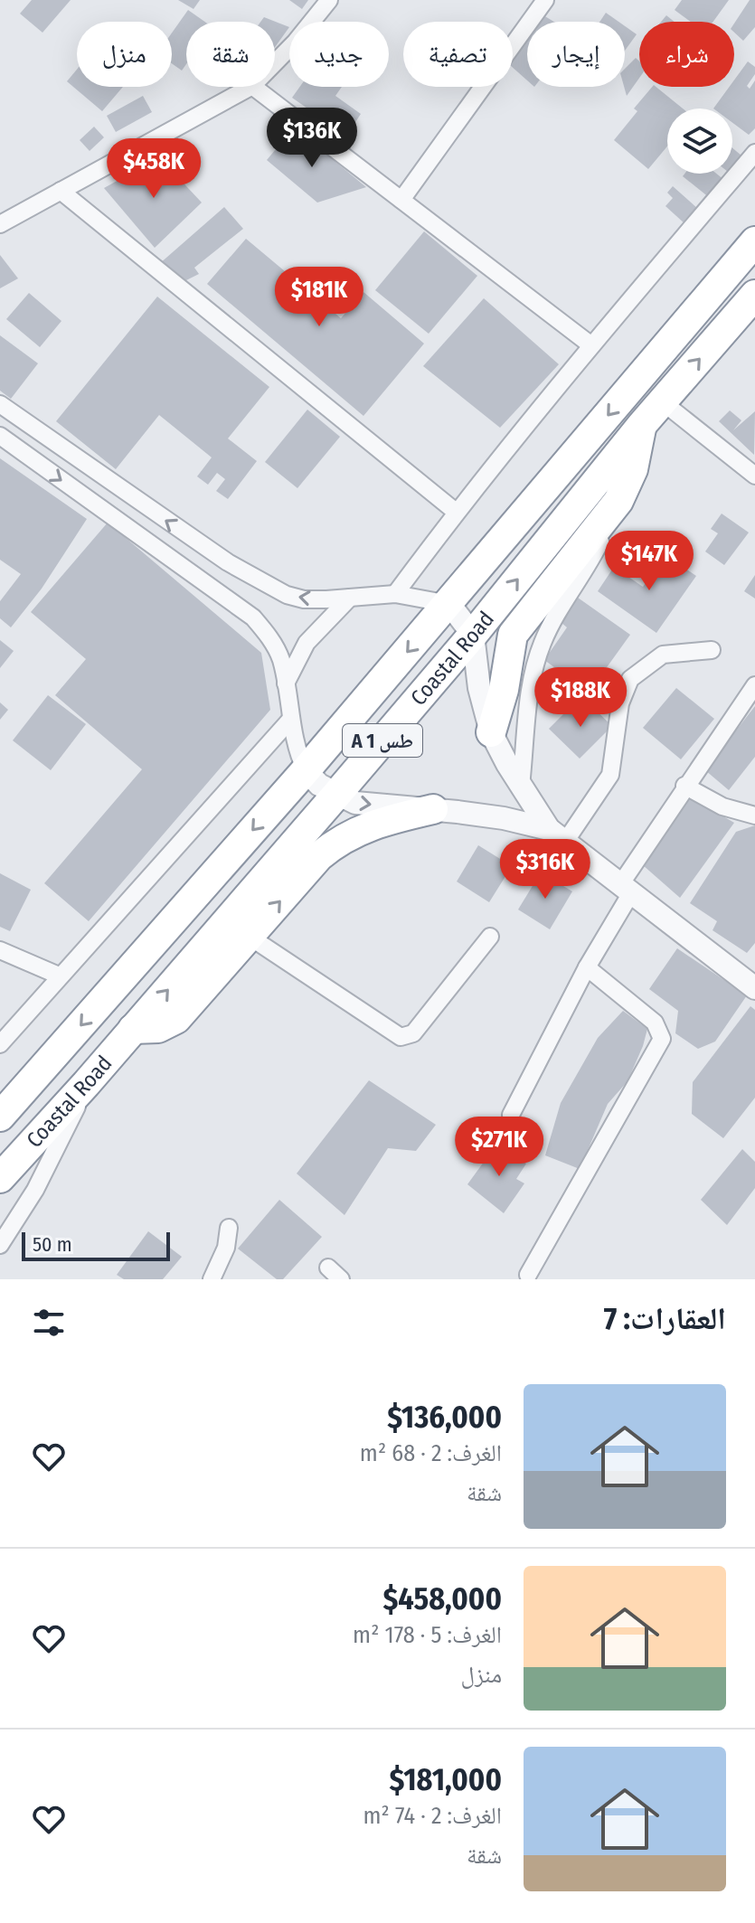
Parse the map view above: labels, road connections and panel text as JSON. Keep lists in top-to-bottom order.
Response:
{
  "streets": {
    "highway": ["Coastal Road", "A 1 طس"]
  },
  "scale_bar": "50 m",
  "page": {
    "chip": [
      "شراء",
      "إيجار",
      "تصفية",
      "جديد",
      "شقة",
      "منزل"
    ],
    "price": [
      "$136K",
      "$458K",
      "$181K",
      "$147K",
      "$188K",
      "$316K",
      "$271K"
    ],
    "scale": "50 m",
    "heading": "العقارات: 7",
    "list": [
      {
        "name": "$136,000",
        "note": "الغرف: 2 · 68 m² · شقة"
      },
      {
        "name": "$458,000",
        "note": "الغرف: 5 · 178 m² · منزل"
      },
      {
        "name": "$181,000",
        "note": "الغرف: 2 · 74 m² · شقة"
      }
    ]
  }
}
